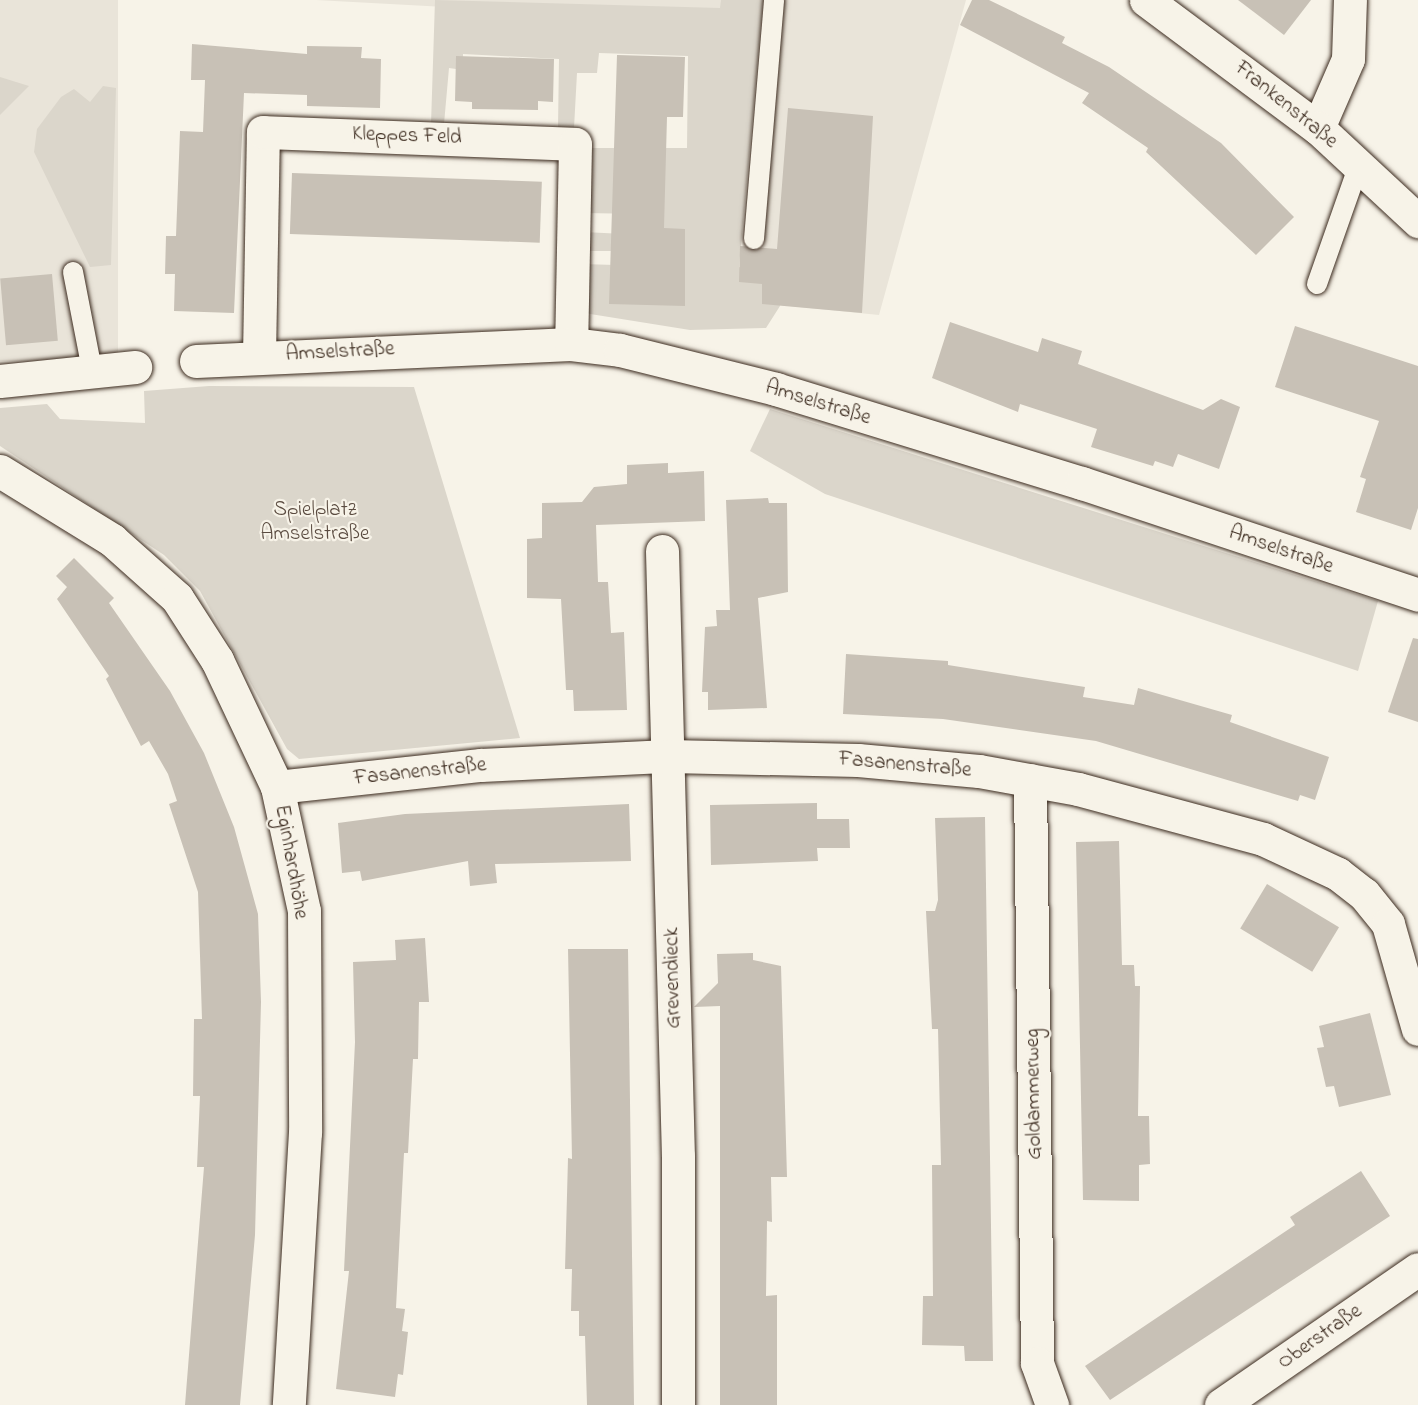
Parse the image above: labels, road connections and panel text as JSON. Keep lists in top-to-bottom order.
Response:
{
  "streets": {
    "street": [
      "Frankenstraße",
      "Kleppes Feld",
      "Amselstraße",
      "Fasanenstraße",
      "Eginhardhöhe",
      "Grevendieck",
      "Goldammerweg",
      "Oberstraße"
    ]
  },
  "crossings": [
    ["Kleppes Feld", "Amselstraße"],
    ["Fasanenstraße", "Eginhardhöhe"],
    ["Fasanenstraße", "Grevendieck"],
    ["Fasanenstraße", "Goldammerweg"]
  ],
  "parks": ["Spielplatz Amselstraße"]
}
